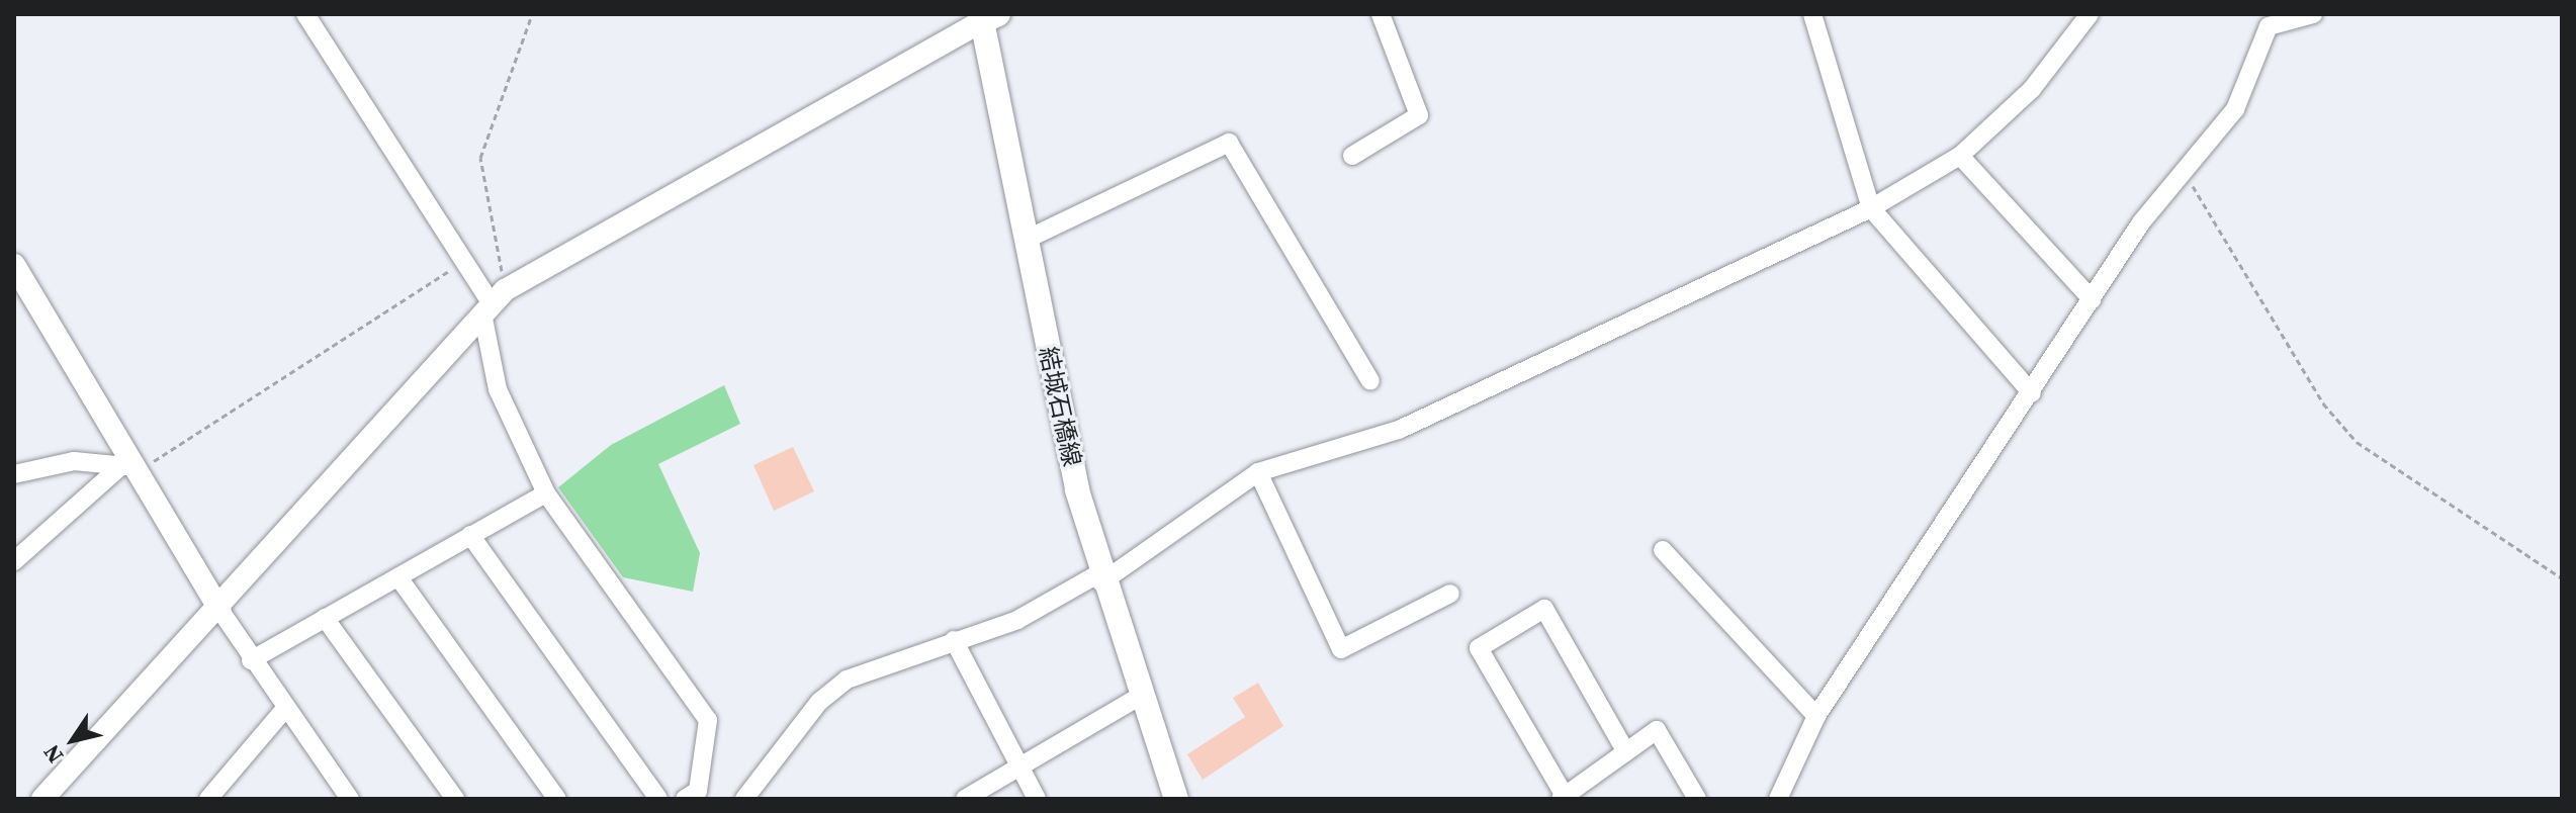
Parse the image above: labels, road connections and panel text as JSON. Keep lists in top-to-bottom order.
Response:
{
  "streets": {
    "main road": ["結城石橋線"]
  },
  "north": "bottom left"
}
